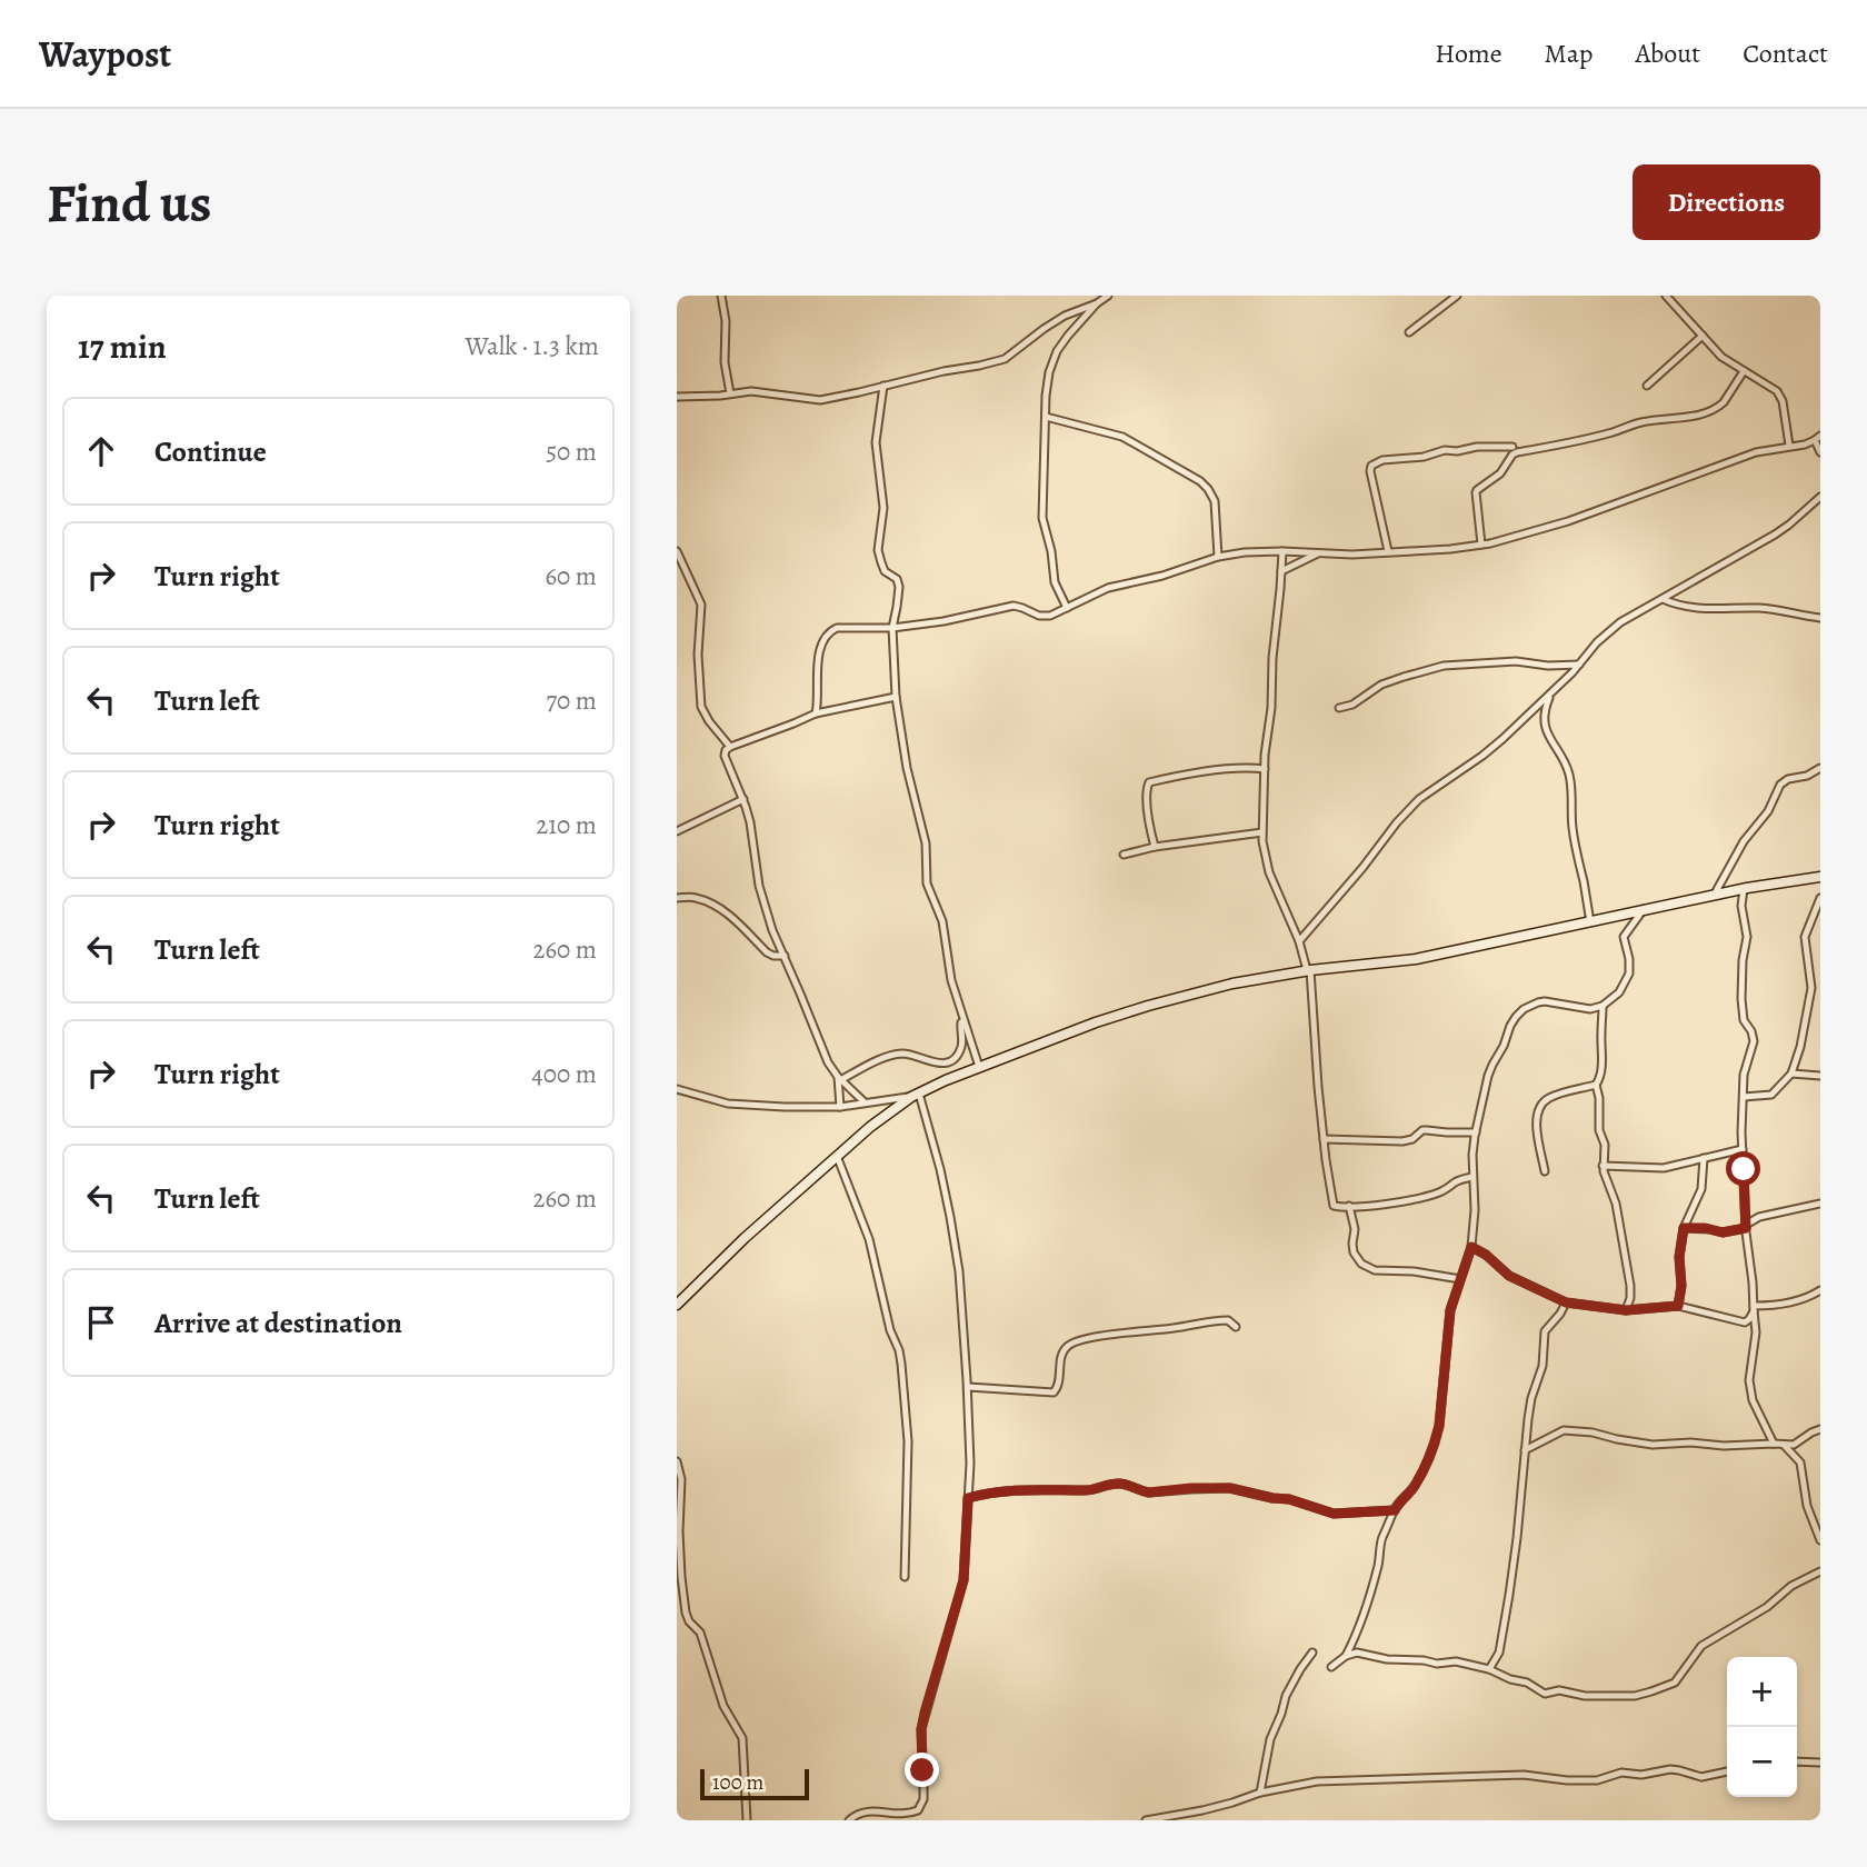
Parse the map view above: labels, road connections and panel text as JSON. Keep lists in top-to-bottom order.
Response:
{
  "scale_bar": "100 m",
  "page": {
    "header": "Waypost",
    "nav": [
      "Home",
      "Map",
      "About",
      "Contact"
    ],
    "buttons": "Directions",
    "title": "Find us",
    "heading": ["17 min", "Walk · 1.3 km"],
    "list": [
      ["Continue", "50 m"],
      ["Turn right", "60 m"],
      ["Turn left", "70 m"],
      ["Turn right", "210 m"],
      ["Turn left", "260 m"],
      ["Turn right", "400 m"],
      ["Turn left", "260 m"],
      "Arrive at destination"
    ],
    "map_buttons": ["+", "−"],
    "scale": "100 m"
  }
}
